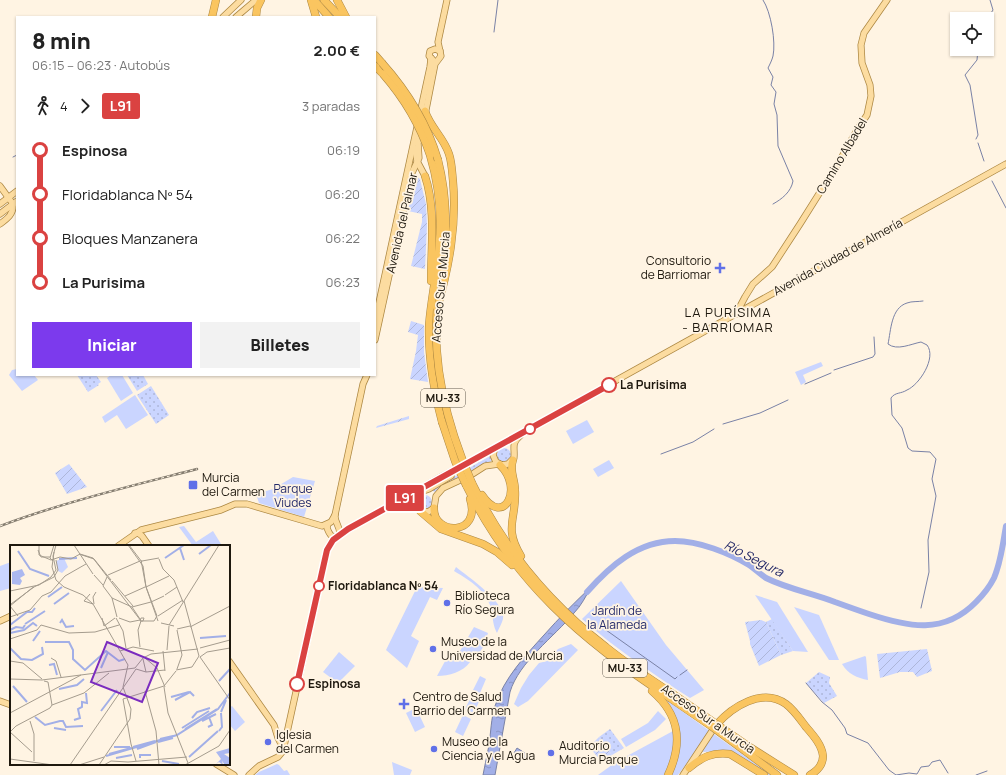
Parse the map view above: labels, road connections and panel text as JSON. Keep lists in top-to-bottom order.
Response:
{
  "streets": {
    "highway": ["Acceso Sur a Murcia", "MU-33"],
    "main road": ["Camino Albadel", "Avenida del Palmar", "Avenida Ciudad de Almería"]
  },
  "crossings": [
    ["Camino Albadel", "Avenida Ciudad de Almería"]
  ],
  "districts": ["LA PURÍSIMA - BARRIOMAR"],
  "water": ["Río Segura"],
  "parks": ["Parque Viudes", "Jardín de la Alameda"],
  "places": {
    "health": ["Consultorio de Barriomar", "Centro de Salud Barrio del Carmen"],
    "other": [
      "La Purisima",
      "Floridablanca Nº 54",
      "Biblioteca Río Segura",
      "Museo de la Universidad de Murcia",
      "Espinosa",
      "Iglesia del Carmen",
      "Museo de la Ciencia y el Agua",
      "Auditorio Murcia Parque"
    ],
    "transit": ["Murcia del Carmen"]
  },
  "lines": ["bus line L91"],
  "page": {
    "on_map": "L91",
    "heading": ["8 min", "06:15 – 06:23 · Autobús", "2.00 €"],
    "legs": ["4", "L91", "3 paradas"],
    "list": [
      {
        "name": "Espinosa",
        "value": "06:19"
      },
      {
        "name": "Floridablanca Nº 54",
        "value": "06:20"
      },
      {
        "name": "Bloques Manzanera",
        "value": "06:22"
      },
      {
        "name": "La Purisima",
        "value": "06:23"
      }
    ],
    "buttons": ["Iniciar", "Billetes"]
  }
}
